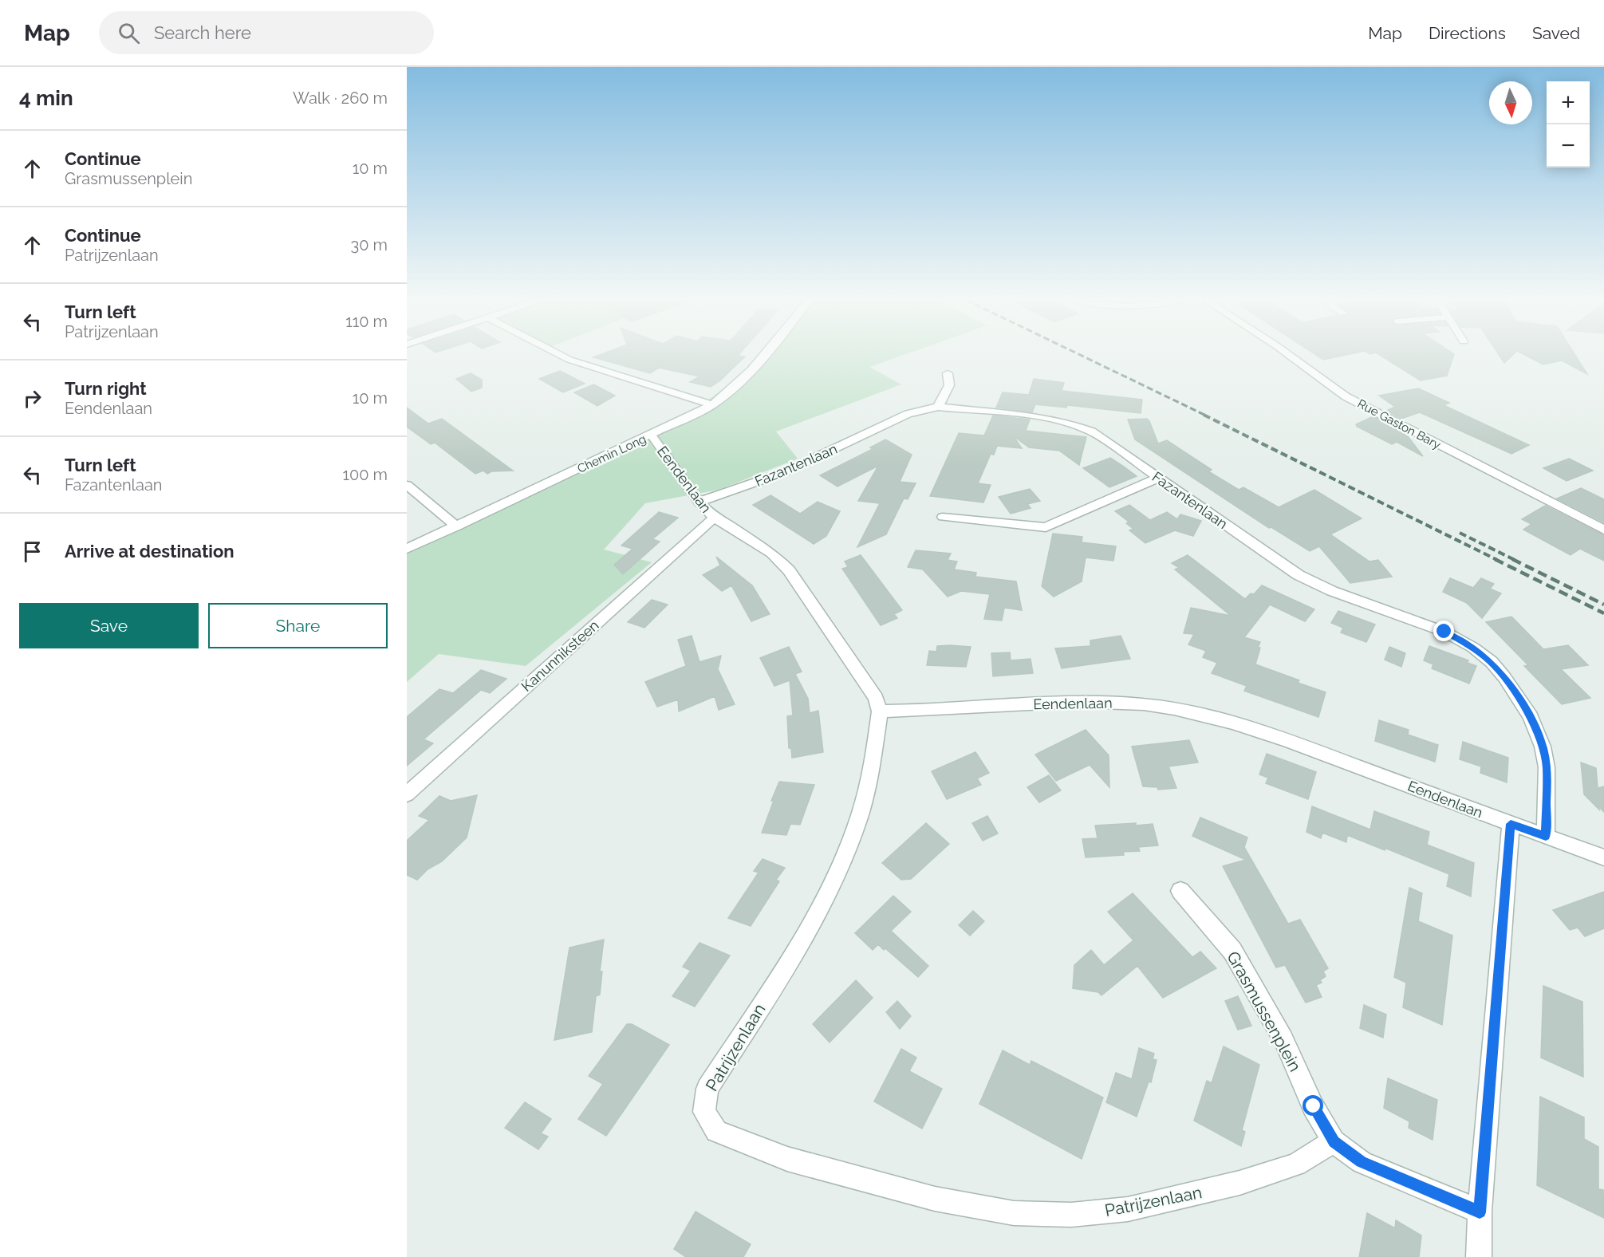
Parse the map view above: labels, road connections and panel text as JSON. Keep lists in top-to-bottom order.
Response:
{
  "streets": {
    "street": [
      "Rue Gaston Bary",
      "Chemin Long",
      "Fazantenlaan",
      "Eendenlaan",
      "Kanunniksteen",
      "Grasmussenplein",
      "Patrijzenlaan"
    ]
  },
  "crossings": [
    ["Chemin Long", "Eendenlaan"],
    ["Fazantenlaan", "Eendenlaan"],
    ["Eendenlaan", "Kanunniksteen"],
    ["Eendenlaan", "Patrijzenlaan"],
    ["Grasmussenplein", "Patrijzenlaan"]
  ],
  "north": "bottom",
  "page": {
    "header": "Map",
    "search": "Search here",
    "nav": ["Map", "Directions", "Saved"],
    "heading": ["4 min", "Walk · 260 m"],
    "map_buttons": ["+", "−"],
    "list": [
      ["Continue", "Grasmussenplein", "10 m"],
      ["Continue", "Patrijzenlaan", "30 m"],
      ["Turn left", "Patrijzenlaan", "110 m"],
      ["Turn right", "Eendenlaan", "10 m"],
      ["Turn left", "Fazantenlaan", "100 m"],
      "Arrive at destination"
    ],
    "buttons": ["Save", "Share"]
  }
}
